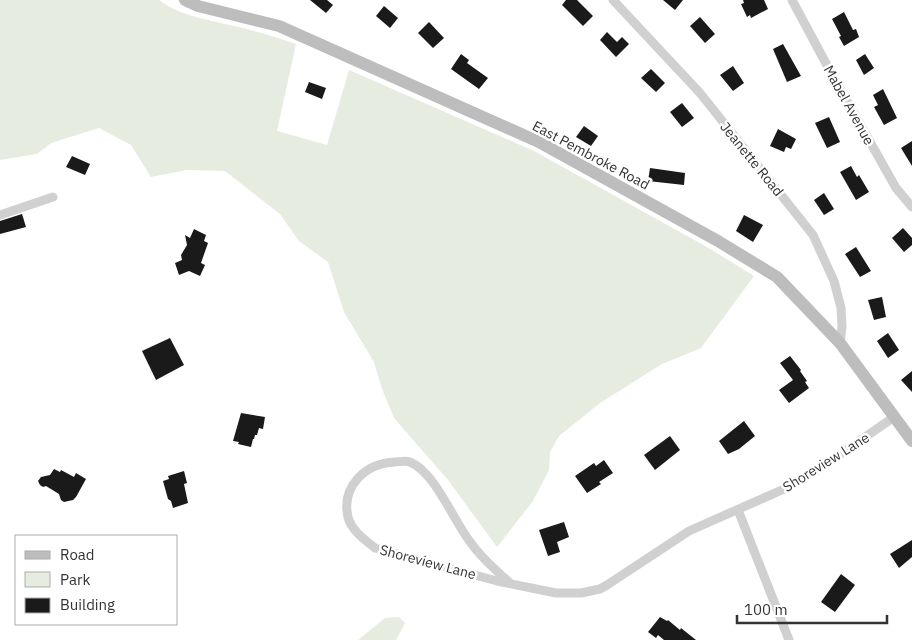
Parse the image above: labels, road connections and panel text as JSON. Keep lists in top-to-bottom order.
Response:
{
  "streets": {
    "street": [
      "Mabel Avenue",
      "East Pembroke Road",
      "Jeanette Road",
      "Shoreview Lane"
    ]
  },
  "crossings": [
    ["East Pembroke Road", "Jeanette Road"],
    ["East Pembroke Road", "Shoreview Lane"]
  ],
  "legend": ["Road", "Park", "Building"],
  "scale_bar": "100 m"
}
